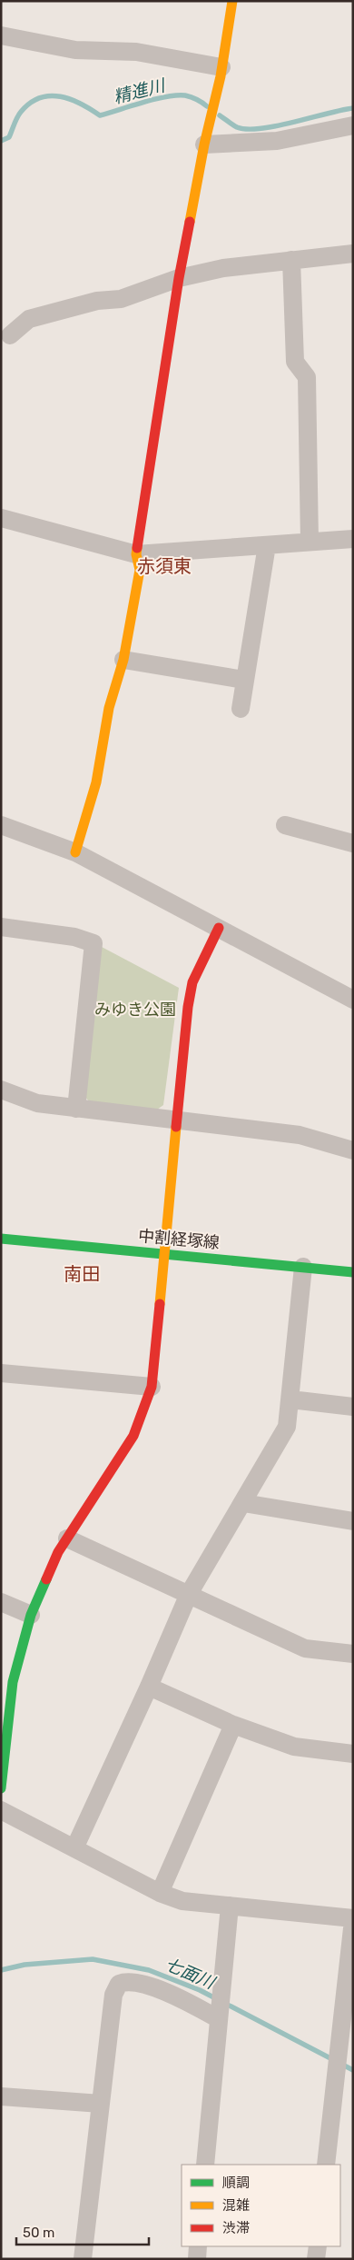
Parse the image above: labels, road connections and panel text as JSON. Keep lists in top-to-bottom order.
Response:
{
  "streets": {
    "street": ["中割経塚線"]
  },
  "districts": ["赤須東", "南田"],
  "water": ["精進川", "七面川"],
  "parks": ["みゆき公園"],
  "legend": ["順調", "混雑", "渋滞"],
  "scale_bar": "50 m"
}
